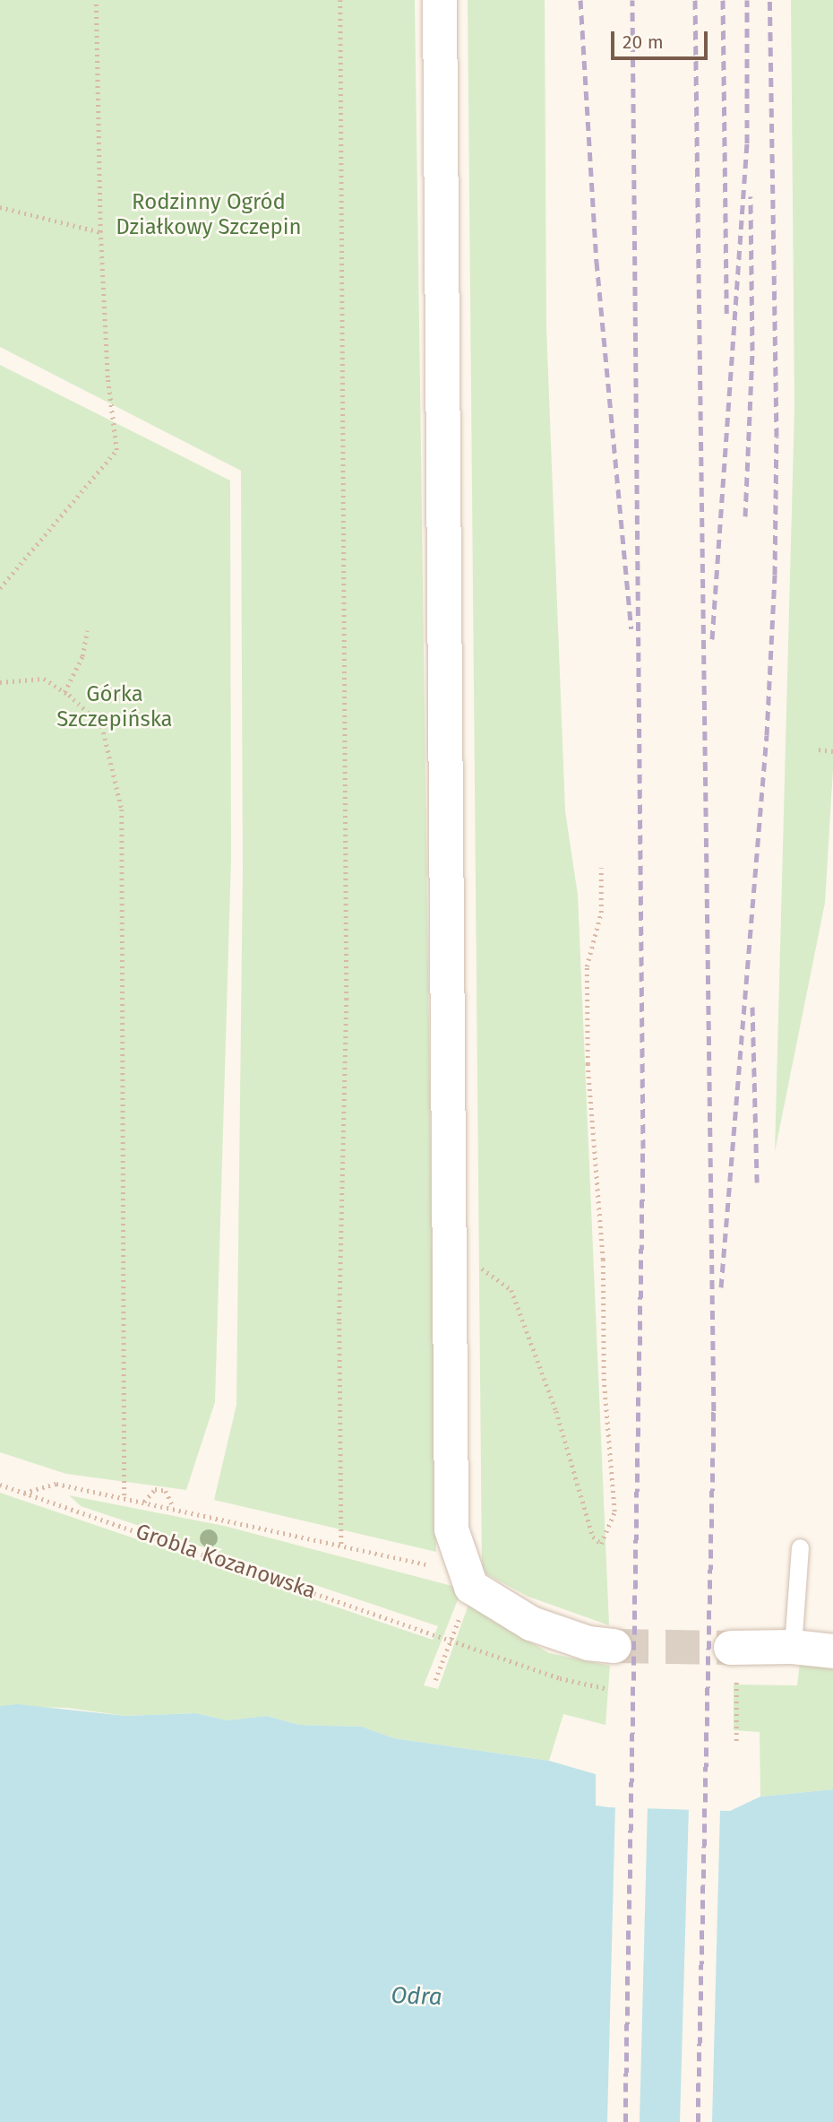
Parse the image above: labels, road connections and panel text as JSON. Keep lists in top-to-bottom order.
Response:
{
  "streets": {
    "path": ["Grobla Kozanowska"]
  },
  "water": ["Odra"],
  "parks": ["Rodzinny Ogród Działkowy Szczepin", "Górka Szczepińska"],
  "scale_bar": "20 m"
}
